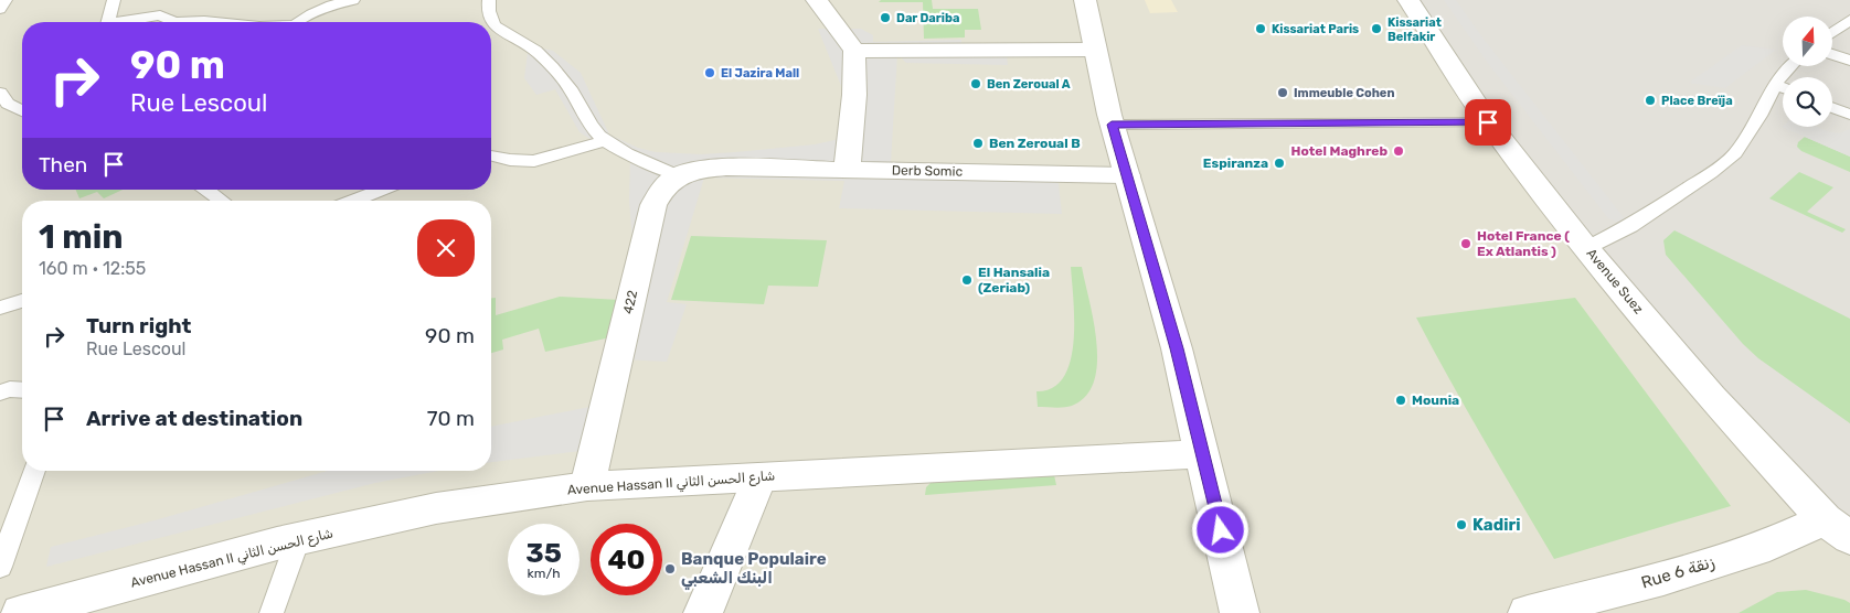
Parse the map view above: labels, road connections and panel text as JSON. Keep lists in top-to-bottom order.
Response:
{
  "streets": {
    "street": [
      "Derb Somic",
      "Avenue Suez",
      "422",
      "Avenue Hassan II شارع الحسن الثاني",
      "Rue 6 زنقة"
    ]
  },
  "crossings": [
    ["Derb Somic", "422"],
    ["Avenue Suez", "Rue 6 زنقة"],
    ["422", "Avenue Hassan II شارع الحسن الثاني"]
  ],
  "places": [
    "Dar Dariba",
    "Kissariat Paris",
    "Kissariat Belfakir",
    "El Jazira Mall",
    "Ben Zeroual A",
    "Immeuble Cohen",
    "Place Breïja",
    "Ben Zeroual B",
    "Hotel Maghreb",
    "Espiranza",
    "Hotel France ( Ex Atlantis )",
    "El Hansalia (Zeriab)",
    "Mounia",
    "Kadiri",
    "Banque Populaire البنك الشعبي"
  ],
  "north": "top",
  "page": {
    "turn": ["90 m", "Rue Lescoul"],
    "then": "Then",
    "heading": ["1 min", "160 m · 12:55"],
    "list": [
      {
        "name": "Turn right",
        "note": "Rue Lescoul",
        "value": "90 m"
      },
      {
        "name": "Arrive at destination",
        "value": "70 m"
      }
    ],
    "speed": "35 km/h",
    "limit": "40"
  }
}
